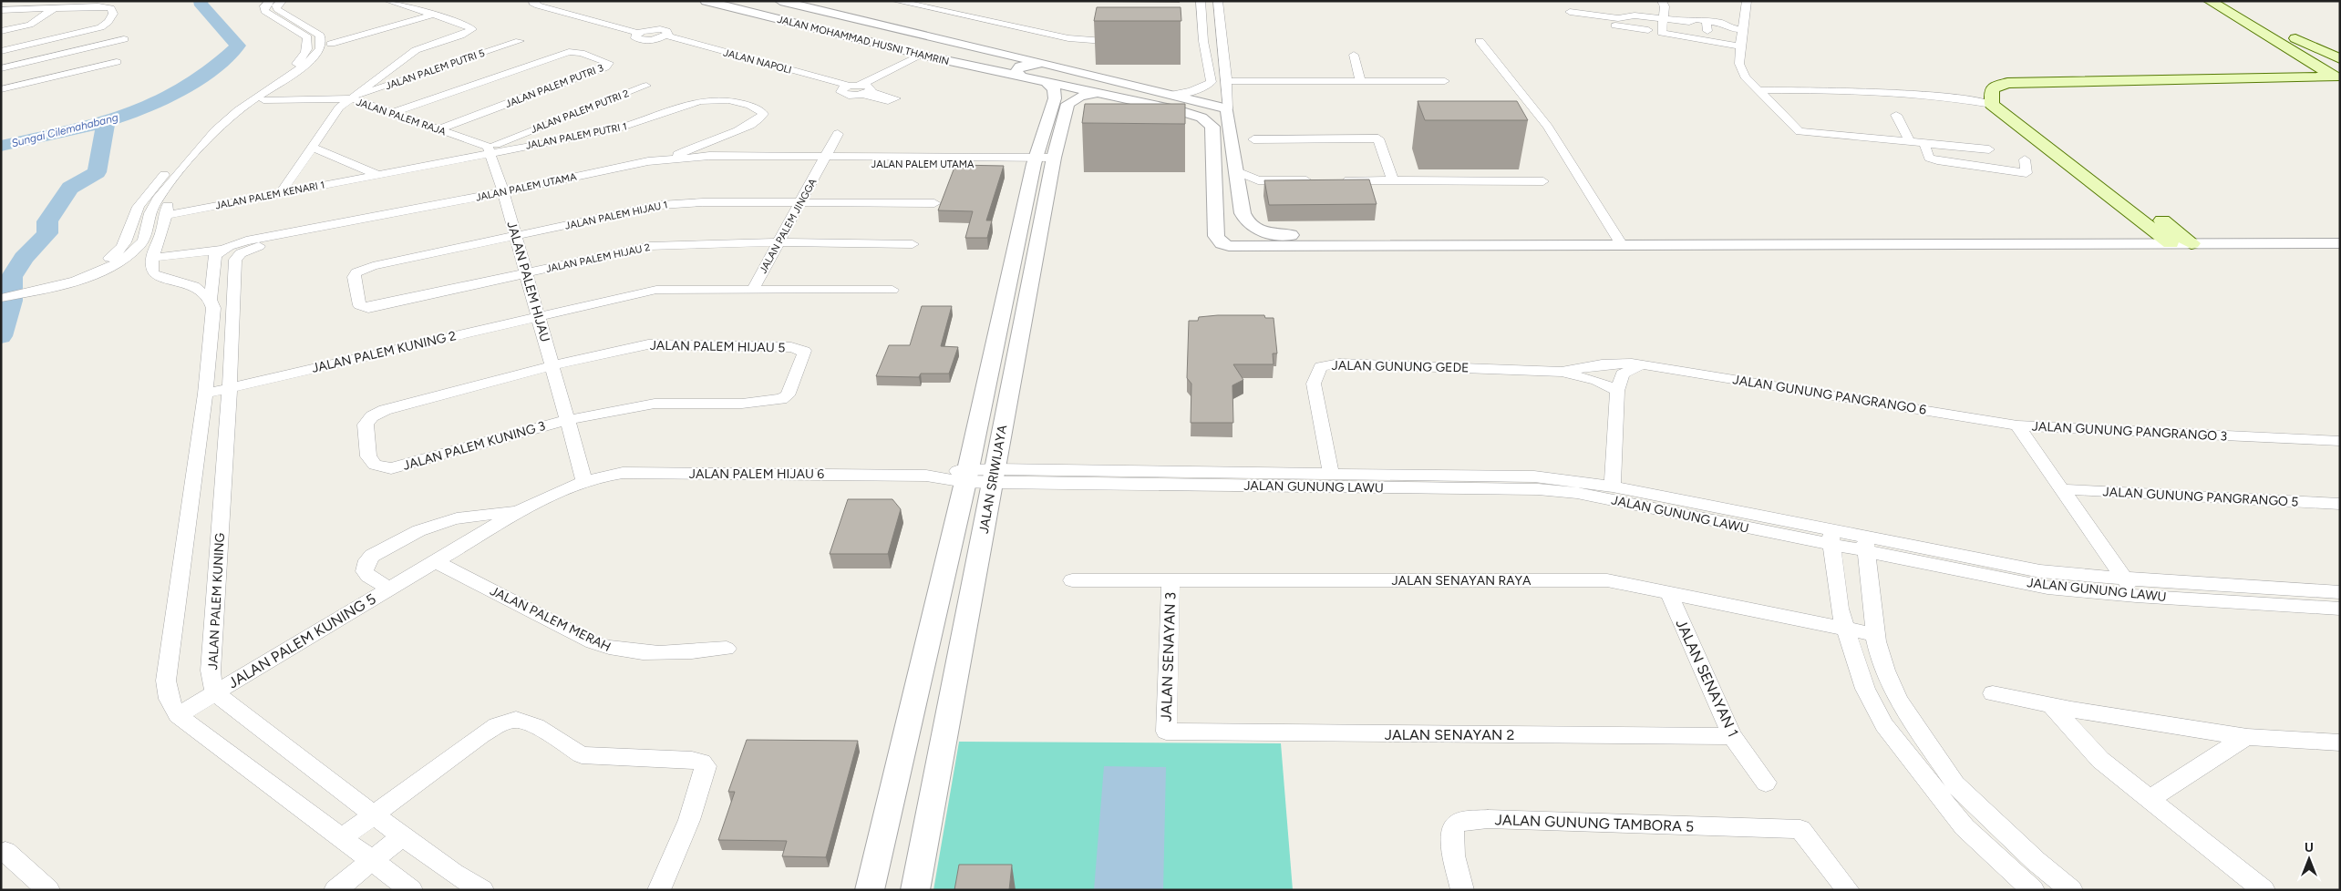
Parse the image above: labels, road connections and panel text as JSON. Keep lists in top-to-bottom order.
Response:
{
  "streets": {
    "street": [
      "JALAN MOHAMMAD HUSNI THAMRIN",
      "JALAN NAPOLI",
      "JALAN PALEM PUTRI 5",
      "JALAN PALEM PUTRI 3",
      "JALAN PALEM PUTRI 2",
      "JALAN PALEM RAJA",
      "JALAN PALEM PUTRI 1",
      "JALAN PALEM UTAMA",
      "JALAN PALEM KENARI 1",
      "JALAN PALEM HIJAU 1",
      "JALAN PALEM JINGGA",
      "JALAN PALEM HIJAU 2",
      "JALAN PALEM HIJAU",
      "JALAN PALEM HIJAU 5",
      "JALAN PALEM KUNING 2",
      "JALAN GUNUNG GEDE",
      "JALAN GUNUNG PANGRANGO 6",
      "JALAN GUNUNG PANGRANGO 3",
      "JALAN PALEM KUNING 3",
      "JALAN PALEM HIJAU 6",
      "JALAN SRIWIJAYA",
      "JALAN GUNUNG LAWU",
      "JALAN GUNUNG PANGRANGO 5",
      "JALAN SENAYAN RAYA",
      "JALAN PALEM KUNING",
      "JALAN PALEM MERAH",
      "JALAN PALEM KUNING 5",
      "JALAN SENAYAN 3",
      "JALAN SENAYAN 1",
      "JALAN SENAYAN 2",
      "JALAN GUNUNG TAMBORA 5"
    ]
  },
  "crossings": [
    ["JALAN MOHAMMAD HUSNI THAMRIN", "JALAN NAPOLI"],
    ["JALAN MOHAMMAD HUSNI THAMRIN", "JALAN SRIWIJAYA"],
    ["JALAN PALEM PUTRI 5", "JALAN PALEM RAJA"],
    ["JALAN PALEM PUTRI 3", "JALAN PALEM RAJA"],
    ["JALAN PALEM PUTRI 2", "JALAN PALEM RAJA"],
    ["JALAN PALEM PUTRI 2", "JALAN PALEM PUTRI 1"],
    ["JALAN PALEM PUTRI 2", "JALAN PALEM KENARI 1"],
    ["JALAN PALEM RAJA", "JALAN PALEM PUTRI 1"],
    ["JALAN PALEM RAJA", "JALAN PALEM KENARI 1"],
    ["JALAN PALEM PUTRI 1", "JALAN PALEM UTAMA"],
    ["JALAN PALEM PUTRI 1", "JALAN PALEM KENARI 1"],
    ["JALAN PALEM UTAMA", "JALAN PALEM JINGGA"],
    ["JALAN PALEM UTAMA", "JALAN PALEM HIJAU"],
    ["JALAN PALEM UTAMA", "JALAN SRIWIJAYA"],
    ["JALAN PALEM UTAMA", "JALAN PALEM KUNING"],
    ["JALAN PALEM HIJAU 1", "JALAN PALEM JINGGA"],
    ["JALAN PALEM HIJAU 1", "JALAN PALEM HIJAU 2"],
    ["JALAN PALEM HIJAU 1", "JALAN PALEM HIJAU"],
    ["JALAN PALEM JINGGA", "JALAN PALEM HIJAU 2"],
    ["JALAN PALEM JINGGA", "JALAN PALEM KUNING 2"],
    ["JALAN PALEM HIJAU 2", "JALAN PALEM HIJAU"],
    ["JALAN PALEM HIJAU", "JALAN PALEM HIJAU 5"],
    ["JALAN PALEM HIJAU", "JALAN PALEM KUNING 2"],
    ["JALAN PALEM HIJAU", "JALAN PALEM KUNING 3"],
    ["JALAN PALEM HIJAU", "JALAN PALEM HIJAU 6"],
    ["JALAN PALEM HIJAU", "JALAN PALEM KUNING 5"],
    ["JALAN PALEM HIJAU 5", "JALAN PALEM KUNING 3"],
    ["JALAN PALEM KUNING 2", "JALAN PALEM KUNING"],
    ["JALAN GUNUNG GEDE", "JALAN GUNUNG PANGRANGO 6"],
    ["JALAN GUNUNG GEDE", "JALAN GUNUNG LAWU"],
    ["JALAN GUNUNG PANGRANGO 6", "JALAN GUNUNG PANGRANGO 3"],
    ["JALAN GUNUNG PANGRANGO 3", "JALAN GUNUNG LAWU"],
    ["JALAN GUNUNG PANGRANGO 3", "JALAN GUNUNG PANGRANGO 5"],
    ["JALAN PALEM HIJAU 6", "JALAN SRIWIJAYA"],
    ["JALAN PALEM HIJAU 6", "JALAN GUNUNG LAWU"],
    ["JALAN PALEM HIJAU 6", "JALAN PALEM KUNING 5"],
    ["JALAN SRIWIJAYA", "JALAN GUNUNG LAWU"],
    ["JALAN SENAYAN RAYA", "JALAN SENAYAN 3"],
    ["JALAN SENAYAN RAYA", "JALAN SENAYAN 1"],
    ["JALAN PALEM KUNING", "JALAN PALEM KUNING 5"],
    ["JALAN PALEM MERAH", "JALAN PALEM KUNING 5"],
    ["JALAN SENAYAN 3", "JALAN SENAYAN 2"],
    ["JALAN SENAYAN 1", "JALAN SENAYAN 2"]
  ],
  "water": ["Sungai Cilemahabang"],
  "north": "top"
}
